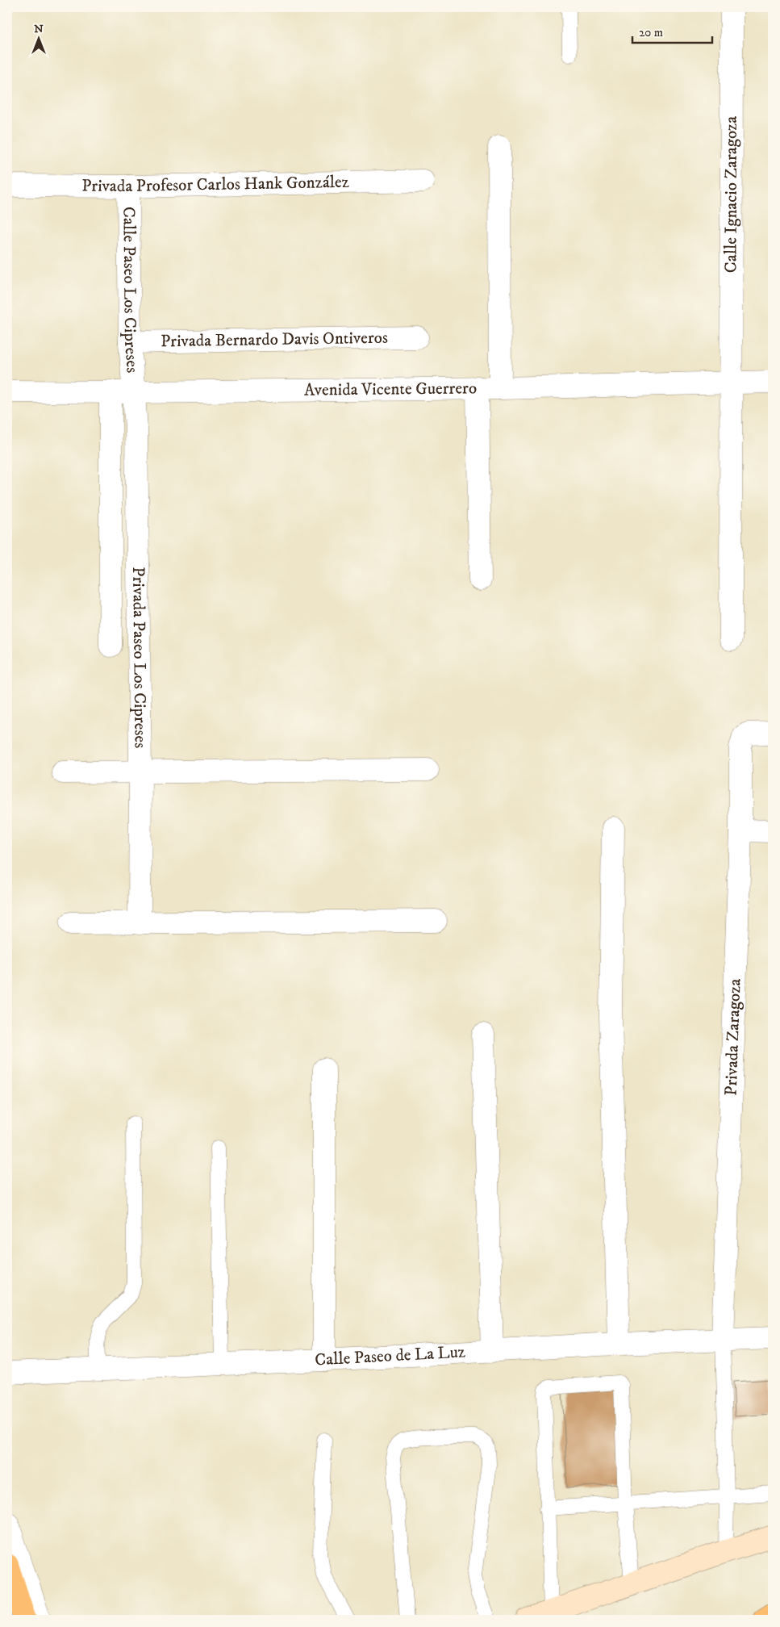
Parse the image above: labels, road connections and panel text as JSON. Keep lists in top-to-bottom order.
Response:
{
  "streets": {
    "street": [
      "Privada Profesor Carlos Hank González",
      "Calle Ignacio Zaragoza",
      "Calle Paseo Los Cipreses",
      "Privada Bernardo Davis Ontiveros",
      "Avenida Vicente Guerrero",
      "Privada Paseo Los Cipreses",
      "Privada Zaragoza",
      "Calle Paseo de La Luz"
    ]
  },
  "crossings": [
    ["Privada Profesor Carlos Hank González", "Calle Paseo Los Cipreses"],
    ["Calle Ignacio Zaragoza", "Avenida Vicente Guerrero"],
    ["Calle Paseo Los Cipreses", "Privada Bernardo Davis Ontiveros"],
    ["Calle Paseo Los Cipreses", "Avenida Vicente Guerrero"],
    ["Calle Paseo Los Cipreses", "Privada Paseo Los Cipreses"],
    ["Avenida Vicente Guerrero", "Privada Paseo Los Cipreses"],
    ["Privada Zaragoza", "Calle Paseo de La Luz"]
  ],
  "scale_bar": "20 m",
  "north": "top"
}
